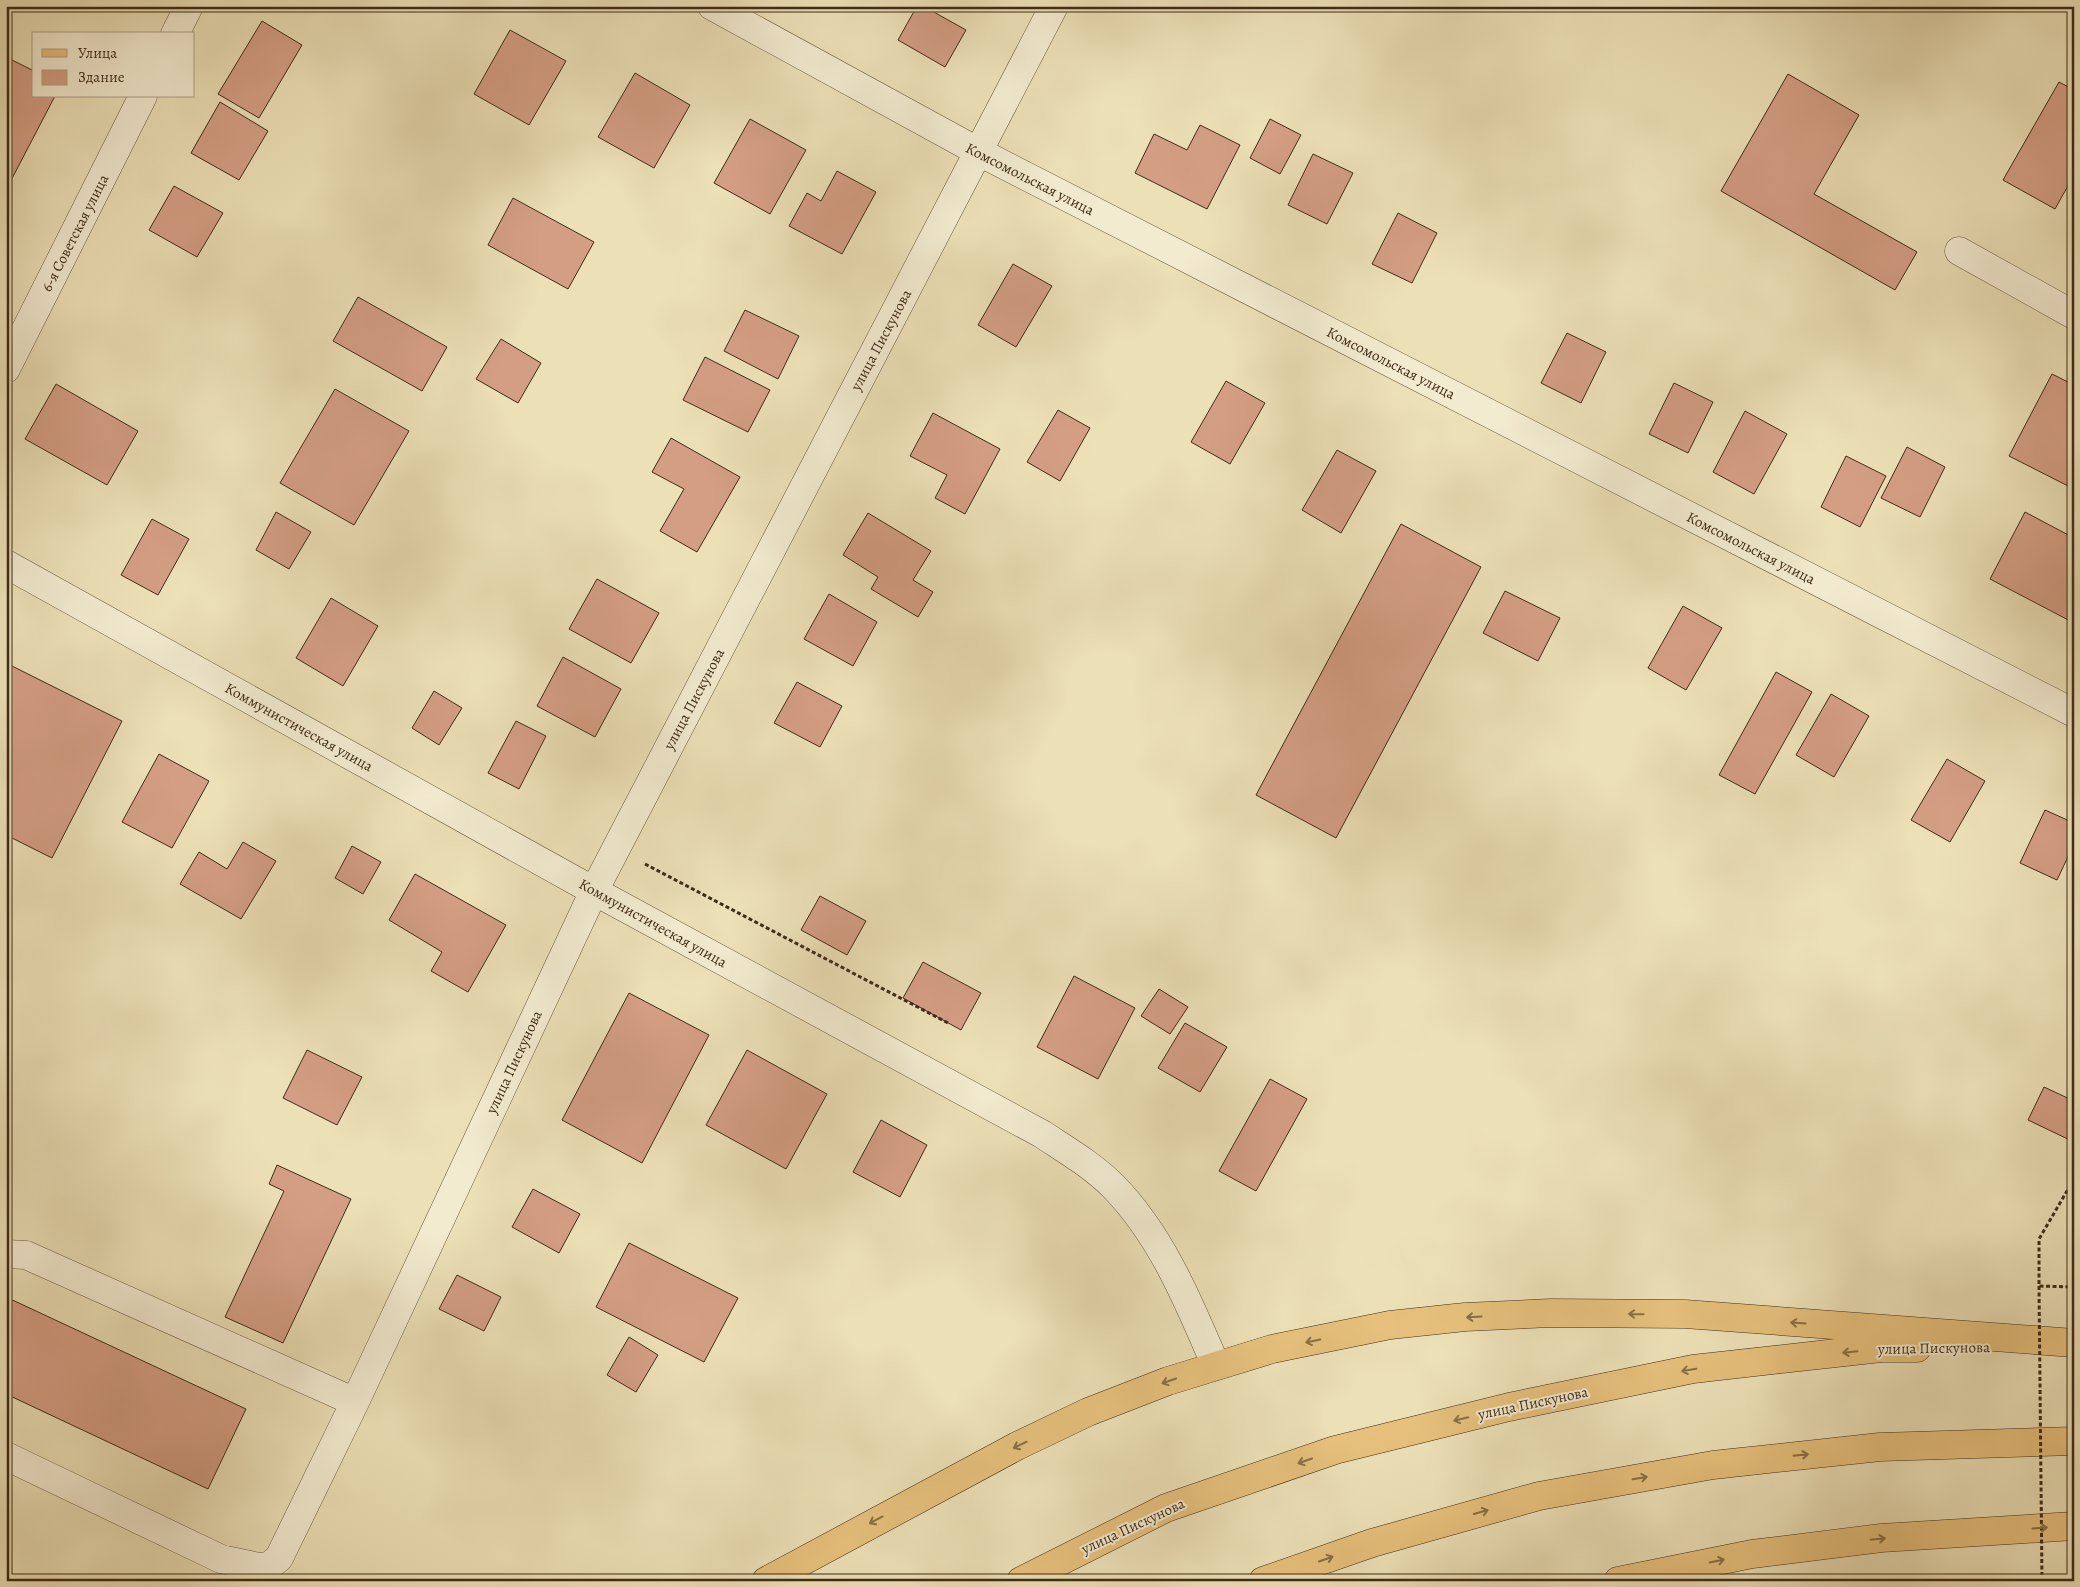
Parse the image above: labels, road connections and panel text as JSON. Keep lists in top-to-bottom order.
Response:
{
  "streets": {
    "main road": ["улица Пискунова"],
    "street": ["Комсомольская улица", "6-я Советская улица", "Коммунистическая улица"]
  },
  "crossings": [
    ["Комсомольская улица", "улица Пискунова"],
    ["улица Пискунова", "Коммунистическая улица"]
  ],
  "legend": ["Улица", "Здание"]
}
